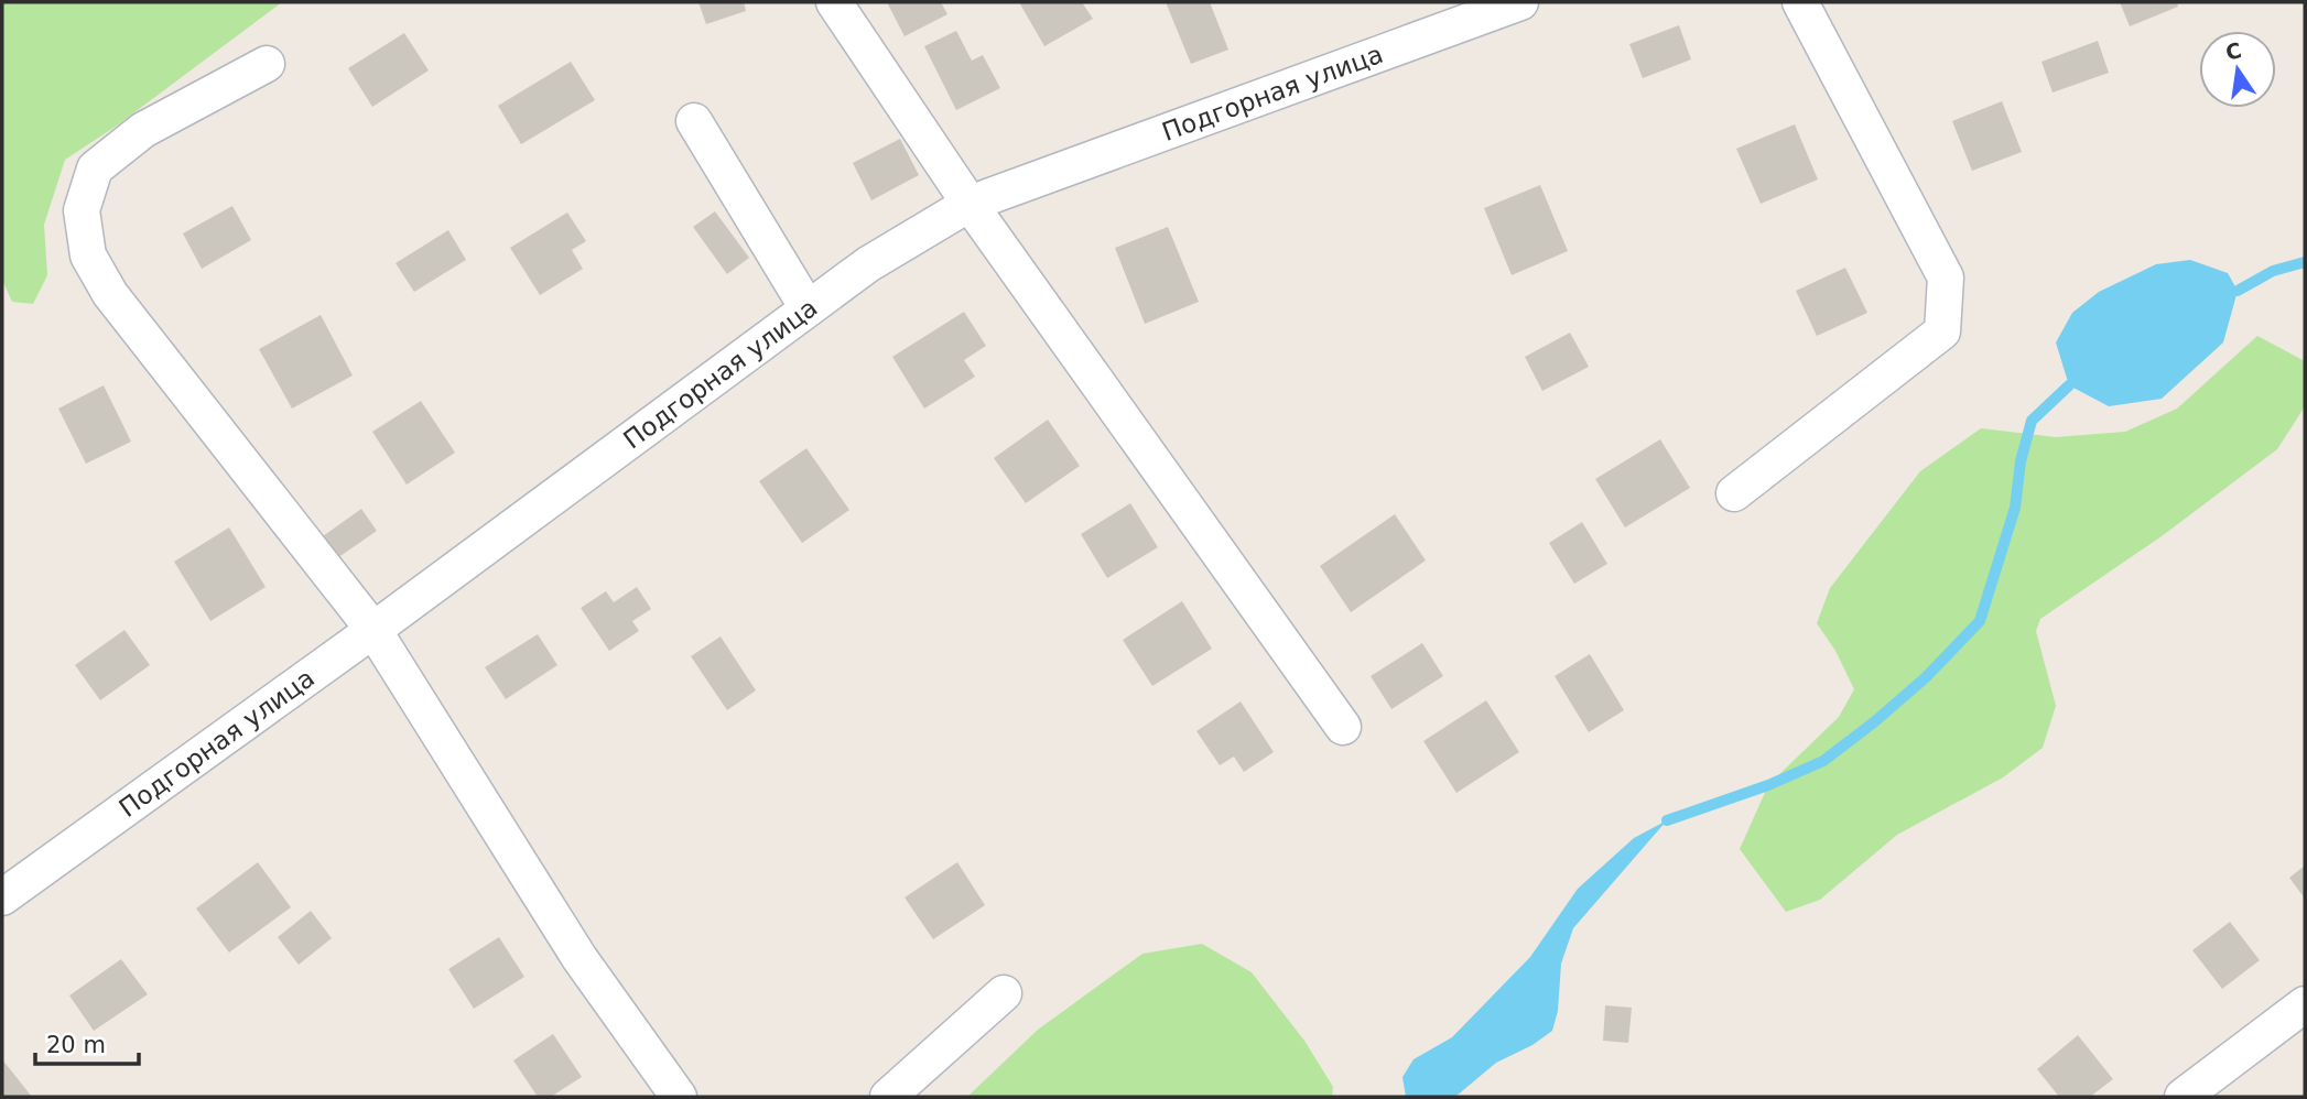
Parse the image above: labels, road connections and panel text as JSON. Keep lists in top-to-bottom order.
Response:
{
  "streets": {
    "street": ["Подгорная улица"]
  },
  "scale_bar": "20 m",
  "north": "top"
}
